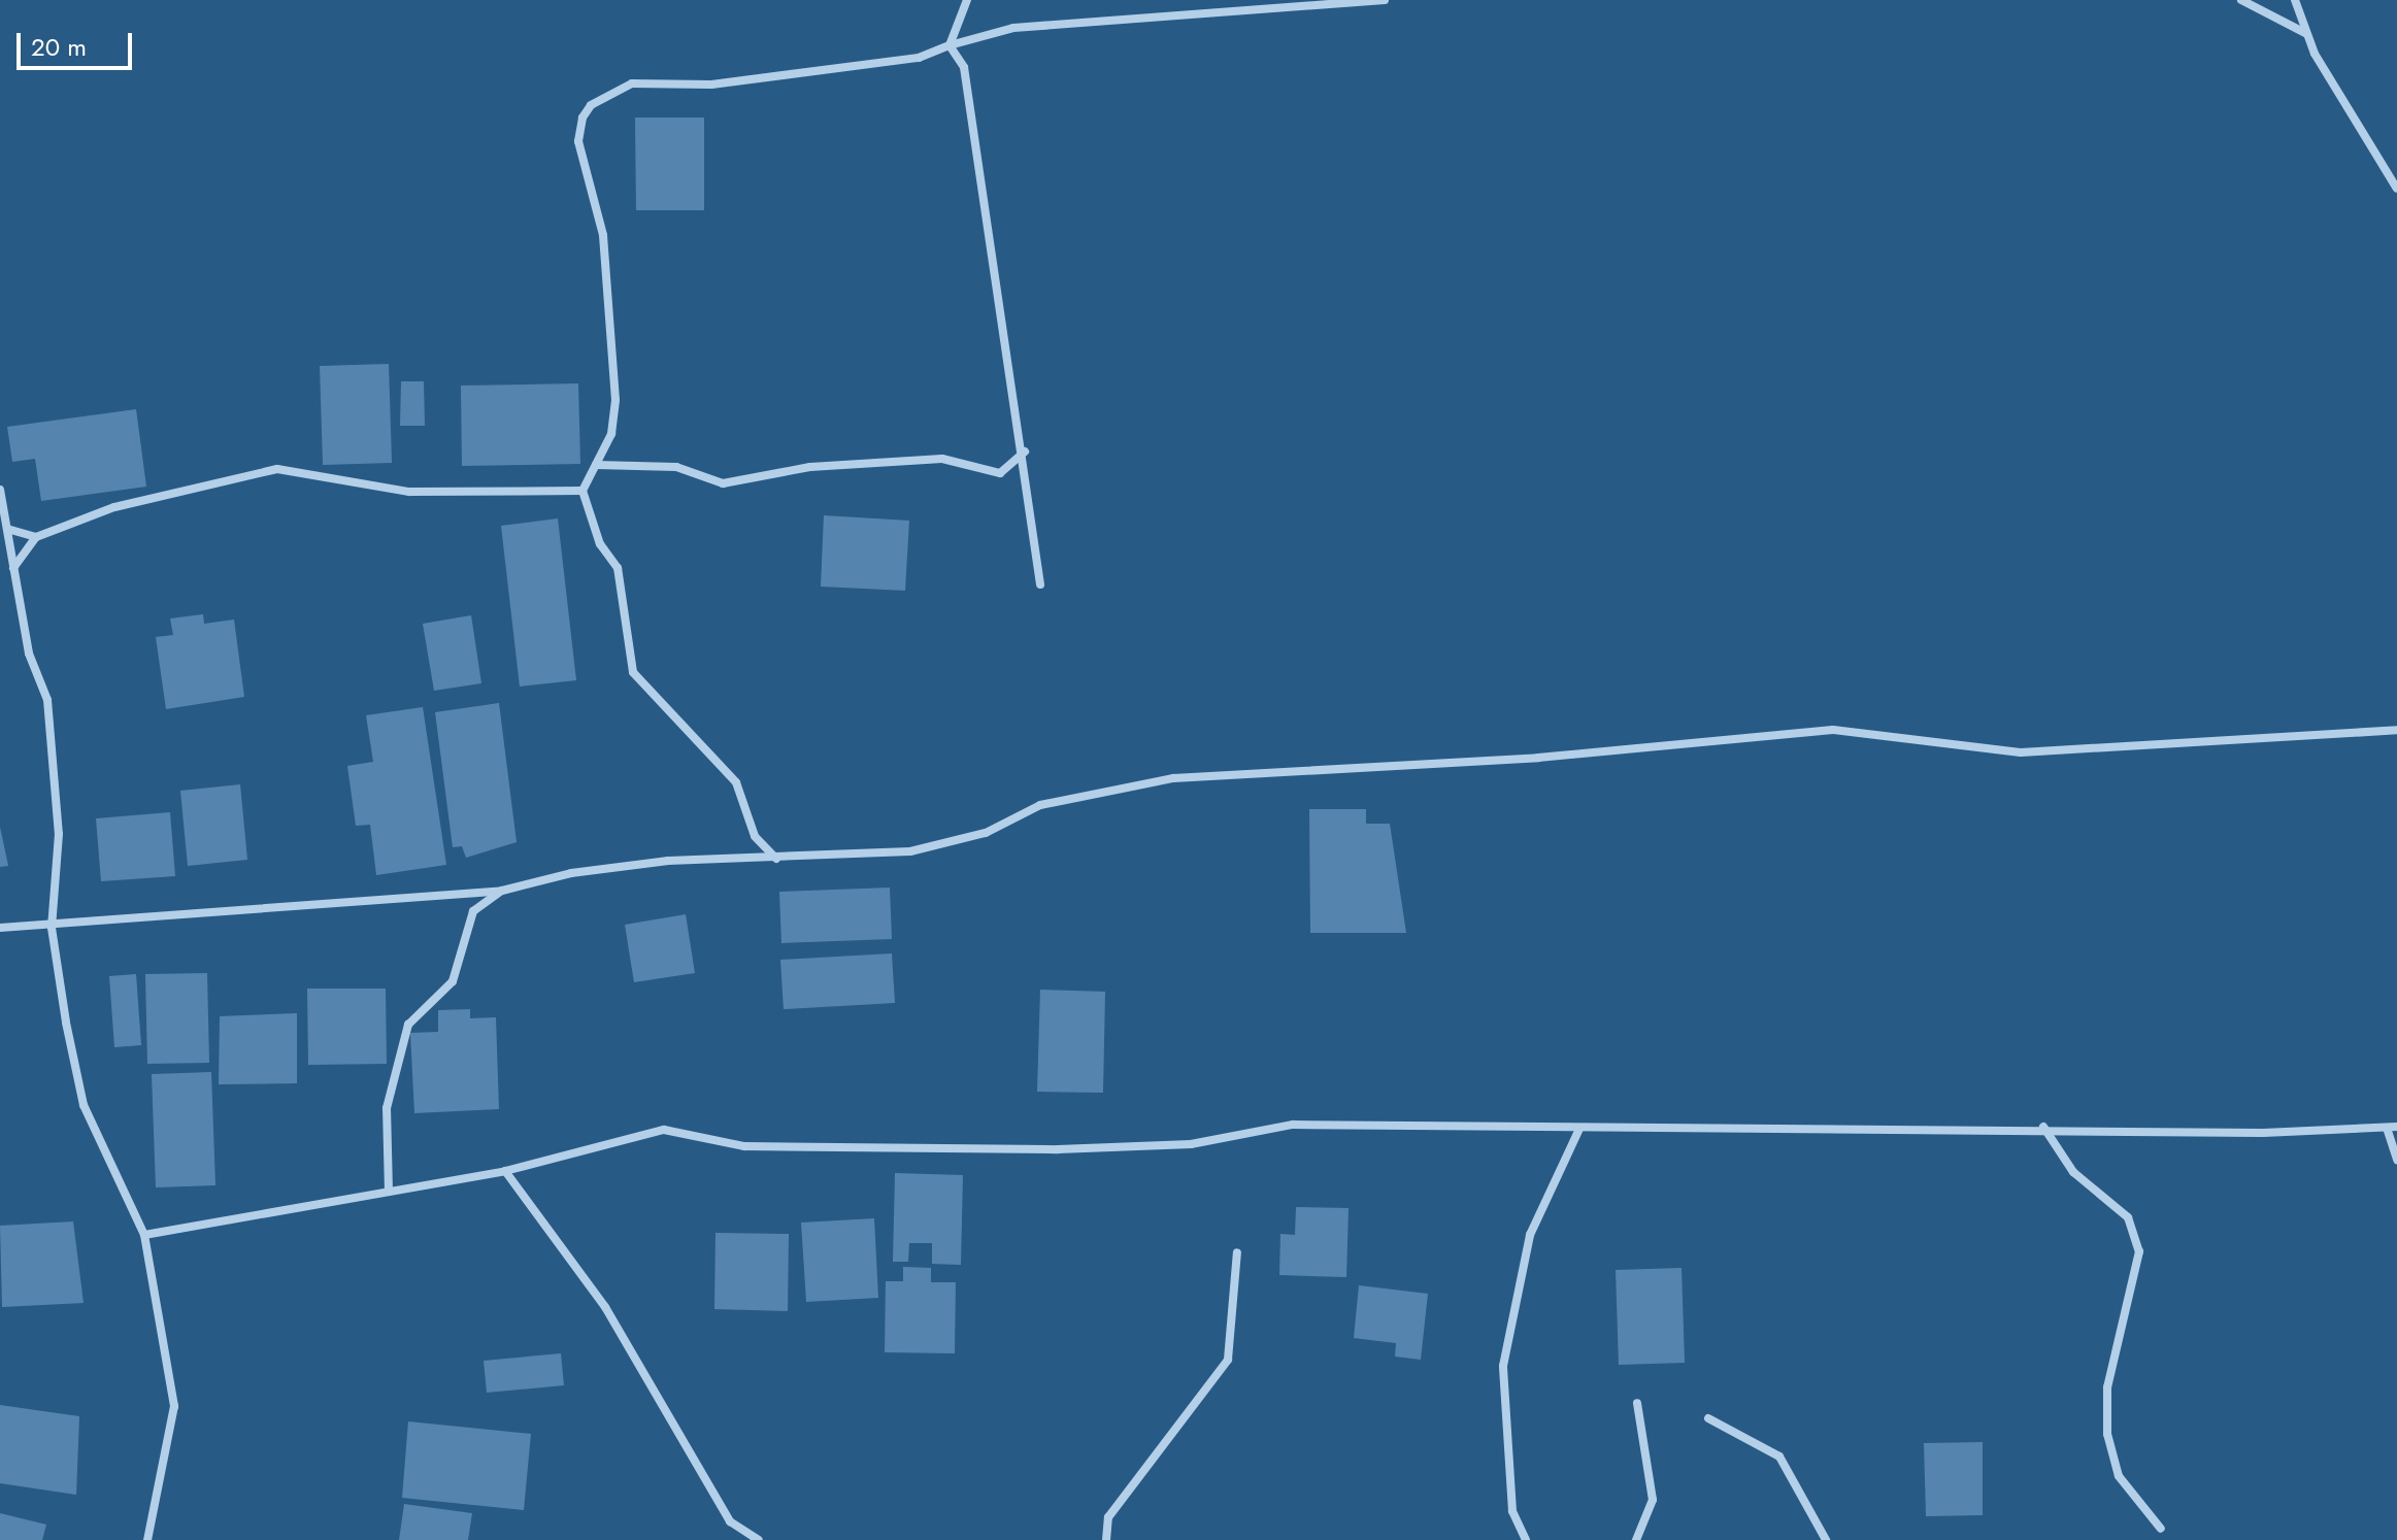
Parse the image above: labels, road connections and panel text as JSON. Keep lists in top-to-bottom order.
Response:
{
  "scale_bar": "20 m"
}
